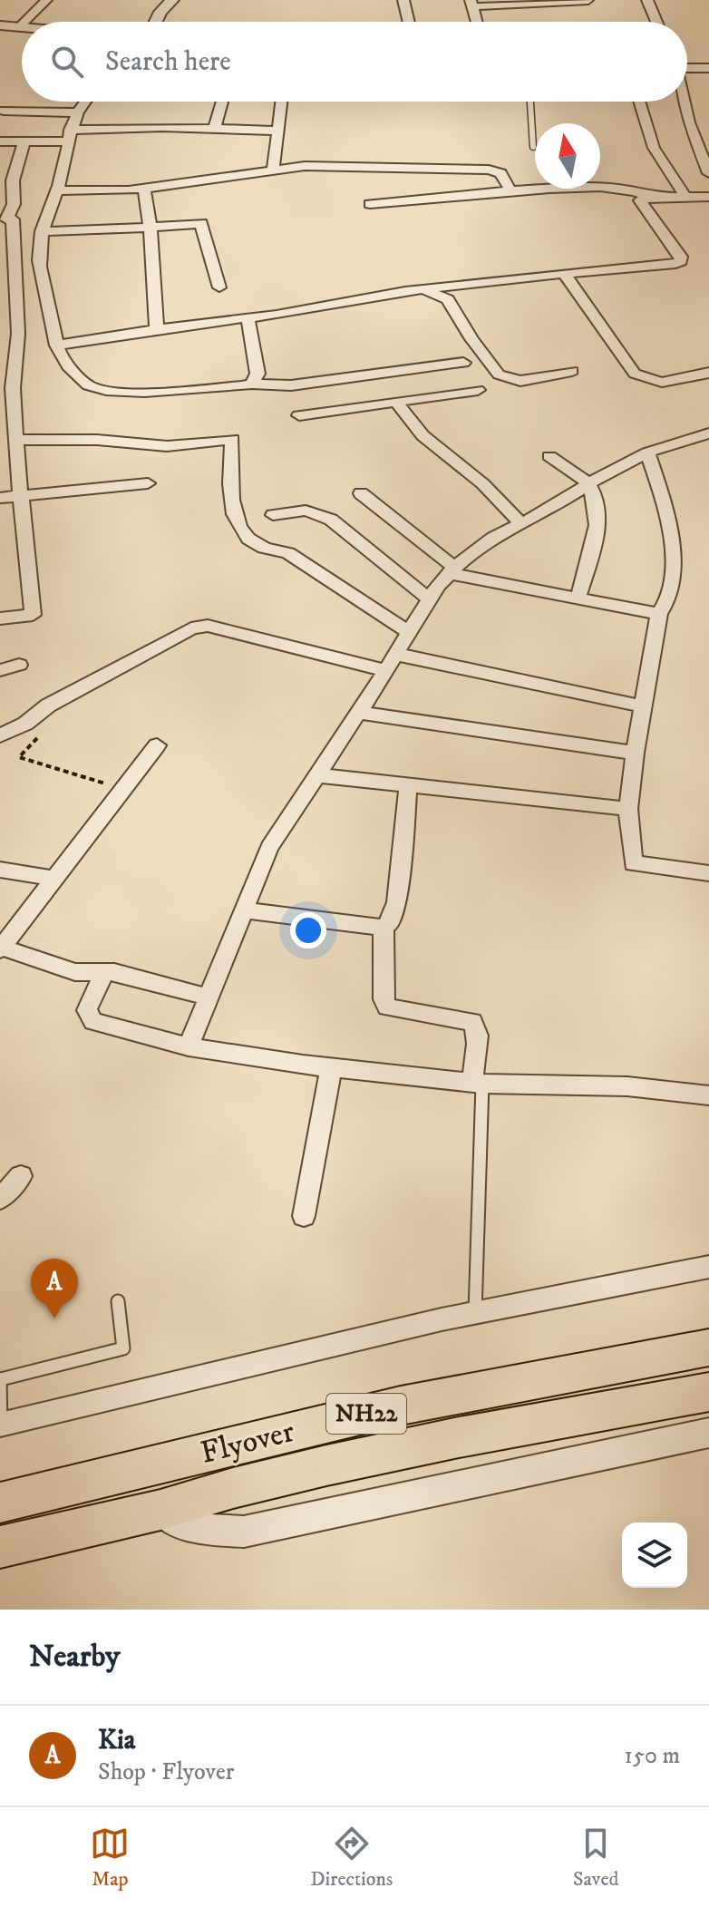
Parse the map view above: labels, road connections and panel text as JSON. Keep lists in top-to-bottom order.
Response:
{
  "streets": {
    "highway": ["NH22", "Flyover"]
  },
  "crossings": [
    ["NH22", "Flyover"]
  ],
  "north": "top",
  "page": {
    "search": "Search here",
    "pins": "A",
    "heading": "Nearby",
    "list": [
      {
        "mark": "A",
        "name": "Kia",
        "note": "Shop · Flyover",
        "value": "150 m"
      }
    ],
    "nav": ["Map", "Directions", "Saved"]
  }
}
